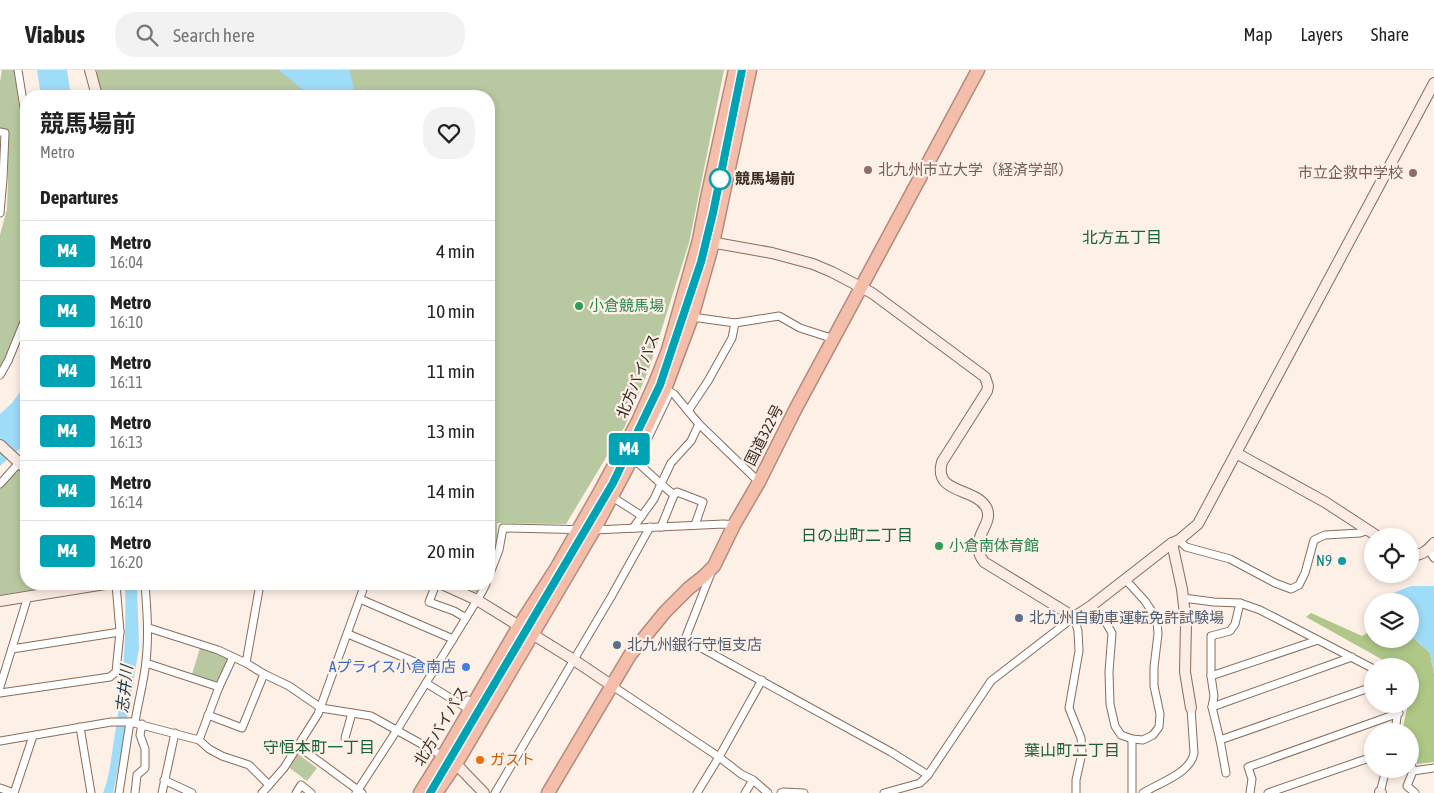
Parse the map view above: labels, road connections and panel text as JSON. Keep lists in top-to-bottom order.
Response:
{
  "streets": {
    "highway": ["北方バイパス", "国道322号"]
  },
  "districts": [
    "北方五丁目",
    "日の出町二丁目",
    "守恒本町一丁目",
    "葉山町二丁目"
  ],
  "water": ["志井川"],
  "places": [
    "北九州市立大学（経済学部）",
    "市立企救中学校",
    "競馬場前",
    "小倉競馬場",
    "小倉南体育館",
    "N9",
    "北九州自動車運転免許試験場",
    "北九州銀行守恒支店",
    "Aプライス小倉南店",
    "ガスト"
  ],
  "lines": ["metro line M4"],
  "page": {
    "header": "Viabus",
    "search": "Search here",
    "nav": ["Map", "Layers", "Share"],
    "on_map": "M4",
    "heading": [
      ["競馬場前", "Metro"],
      "Departures"
    ],
    "list": [
      {
        "mark": "M4",
        "name": "Metro",
        "note": "16:04",
        "value": "4 min"
      },
      {
        "mark": "M4",
        "name": "Metro",
        "note": "16:10",
        "value": "10 min"
      },
      {
        "mark": "M4",
        "name": "Metro",
        "note": "16:11",
        "value": "11 min"
      },
      {
        "mark": "M4",
        "name": "Metro",
        "note": "16:13",
        "value": "13 min"
      },
      {
        "mark": "M4",
        "name": "Metro",
        "note": "16:14",
        "value": "14 min"
      },
      {
        "mark": "M4",
        "name": "Metro",
        "note": "16:20",
        "value": "20 min"
      }
    ],
    "map_buttons": ["+", "−"]
  }
}
